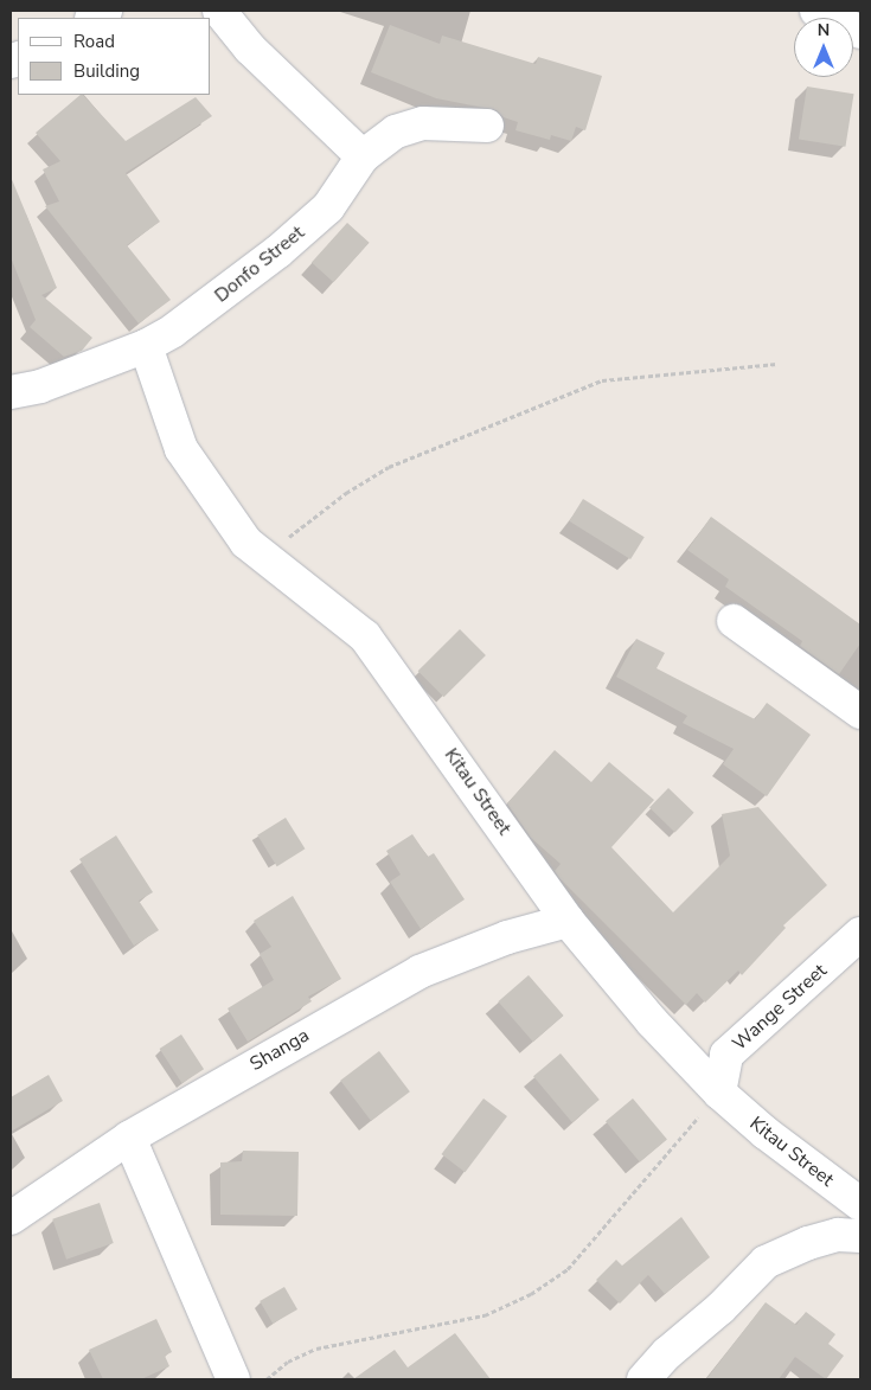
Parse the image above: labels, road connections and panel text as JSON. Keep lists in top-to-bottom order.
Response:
{
  "streets": {
    "street": [
      "Donfo Street",
      "Kitau Street",
      "Wange Street",
      "Shanga"
    ]
  },
  "crossings": [
    ["Donfo Street", "Kitau Street"],
    ["Kitau Street", "Wange Street"],
    ["Kitau Street", "Shanga"]
  ],
  "legend": ["Road", "Building"],
  "north": "top"
}
